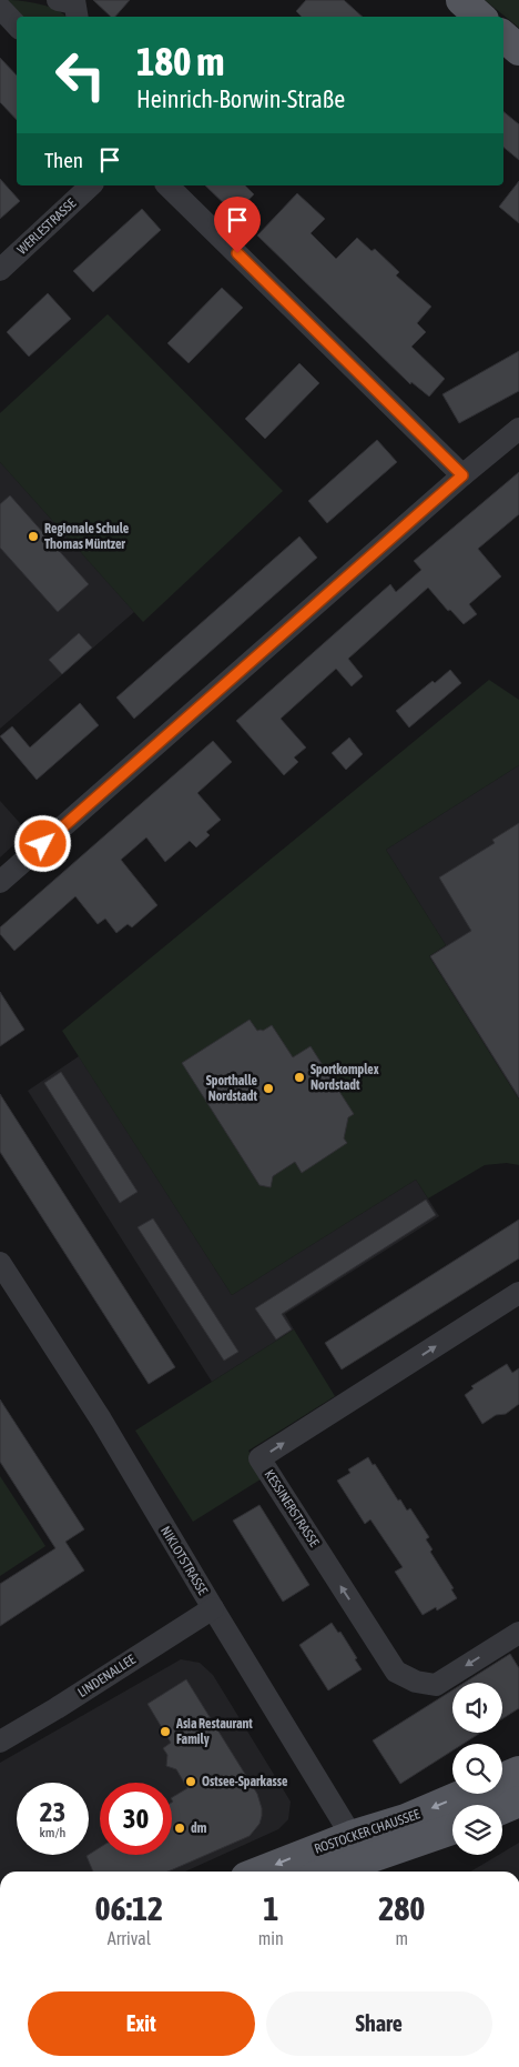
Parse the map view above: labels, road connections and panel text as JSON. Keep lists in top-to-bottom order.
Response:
{
  "streets": {
    "main road": ["ROSTOCKER CHAUSSEE"],
    "street": [
      "WERLESTRASSE",
      "KESSINERSTRASSE",
      "NIKLOTSTRASSE",
      "LINDENALLEE"
    ]
  },
  "crossings": [
    ["NIKLOTSTRASSE", "LINDENALLEE"],
    ["NIKLOTSTRASSE", "ROSTOCKER CHAUSSEE"]
  ],
  "places": [
    "Regionale Schule Thomas Müntzer",
    "Sportkomplex Nordstadt",
    "Sporthalle Nordstadt",
    "Asia Restaurant Family",
    "Ostsee-Sparkasse",
    "dm"
  ],
  "page": {
    "turn": ["180 m", "Heinrich-Borwin-Straße"],
    "then": "Then",
    "speed": "23 km/h",
    "limit": "30",
    "eta": [
      "06:12",
      "Arrival",
      "1",
      "min",
      "280",
      "m"
    ],
    "buttons": ["Exit", "Share"]
  }
}
